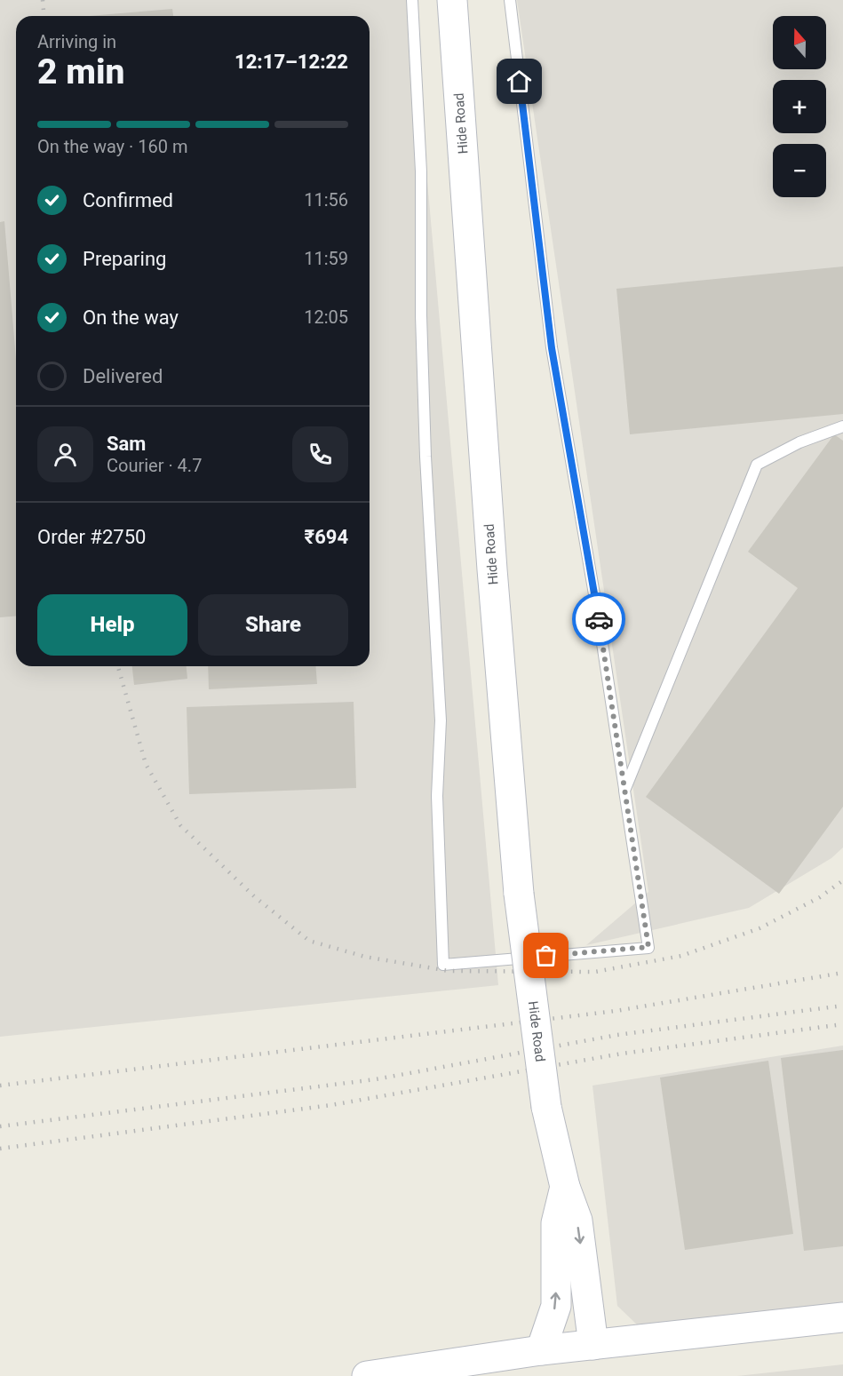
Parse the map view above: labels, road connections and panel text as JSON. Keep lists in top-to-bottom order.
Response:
{
  "streets": {
    "street": ["Hide Road"]
  },
  "north": "top",
  "page": {
    "map_buttons": ["+", "−"],
    "heading": ["2 min", "Arriving in", "12:17–12:22"],
    "panel": [
      "Sam",
      "Courier · 4.7",
      "Order #2750",
      "₹694"
    ],
    "bar": "On the way · 160 m",
    "list": [
      ["Confirmed", "11:56"],
      ["Preparing", "11:59"],
      ["On the way", "12:05"],
      "Delivered"
    ],
    "buttons": ["Help", "Share"]
  }
}
